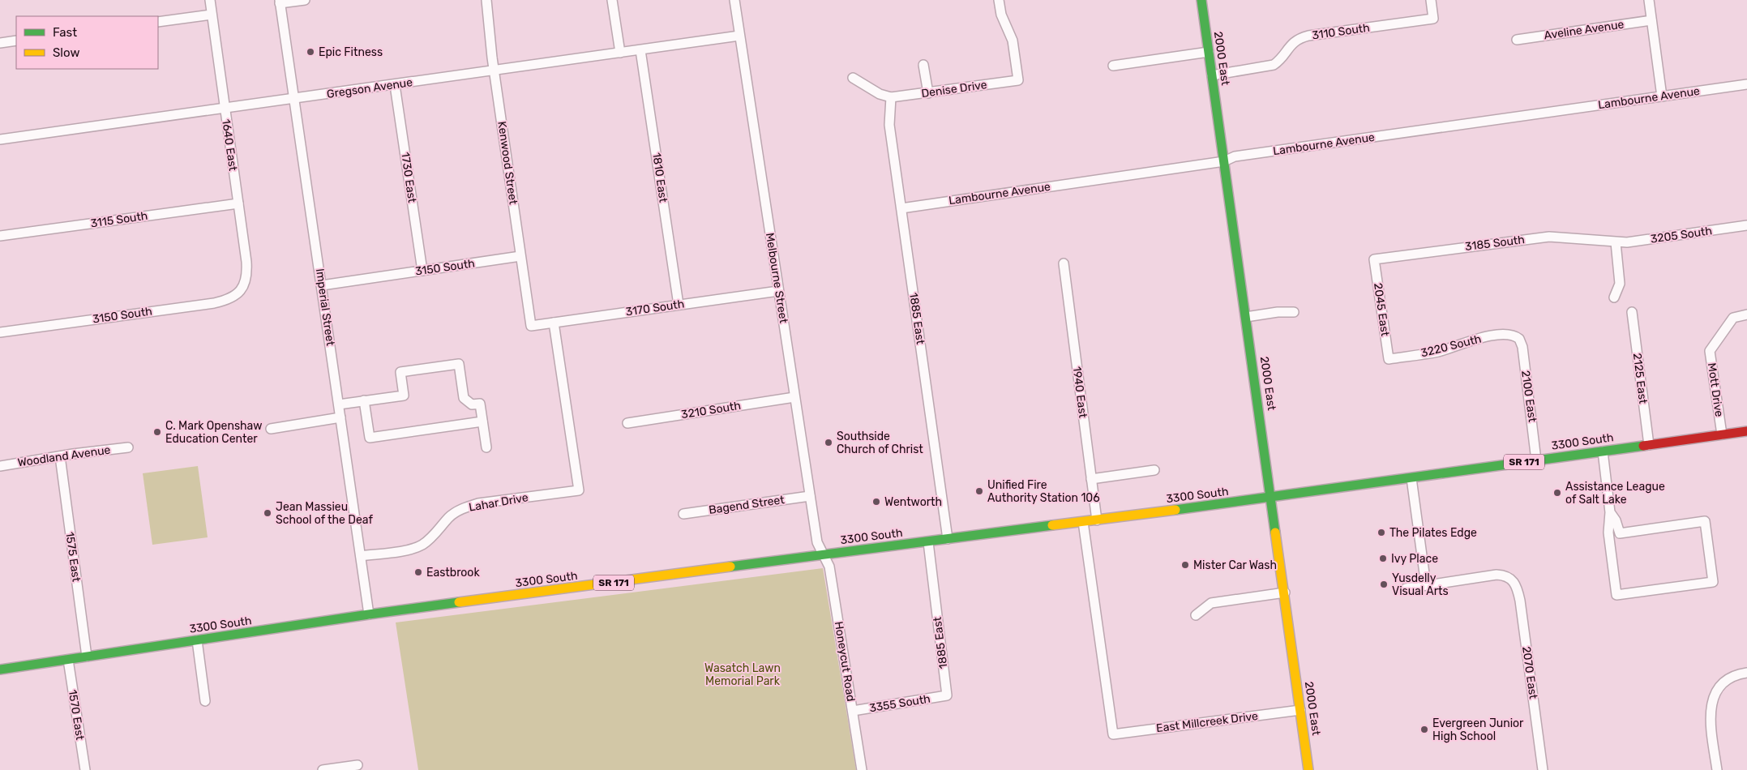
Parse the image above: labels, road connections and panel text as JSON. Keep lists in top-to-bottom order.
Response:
{
  "streets": {
    "main road": ["2000 East", "3300 South", "SR 171"],
    "street": [
      "Aveline Avenue",
      "3110 South",
      "Gregson Avenue",
      "Denise Drive",
      "Lambourne Avenue",
      "1640 East",
      "Kenwood Street",
      "1730 East",
      "1810 East",
      "3115 South",
      "3205 South",
      "3185 South",
      "3150 South",
      "Melbourne Street",
      "Imperial Street",
      "3170 South",
      "2045 East",
      "1885 East",
      "3220 South",
      "2125 East",
      "Mott Drive",
      "1940 East",
      "2100 East",
      "3210 South",
      "Woodland Avenue",
      "Lahar Drive",
      "Bagend Street",
      "1575 East",
      "Honeycut Road",
      "2070 East",
      "3355 South",
      "1570 East",
      "East Millcreek Drive"
    ]
  },
  "crossings": [
    ["3110 South", "2000 East"],
    ["2000 East", "Lambourne Avenue"],
    ["2000 East", "3300 South"],
    ["2000 East", "East Millcreek Drive"],
    ["Gregson Avenue", "1640 East"],
    ["Gregson Avenue", "Kenwood Street"],
    ["Gregson Avenue", "1730 East"],
    ["Gregson Avenue", "1810 East"],
    ["Gregson Avenue", "Melbourne Street"],
    ["Gregson Avenue", "Imperial Street"],
    ["Denise Drive", "1885 East"],
    ["Lambourne Avenue", "1885 East"],
    ["1640 East", "3115 South"],
    ["1640 East", "3150 South"],
    ["Kenwood Street", "3150 South"],
    ["Kenwood Street", "3170 South"],
    ["1730 East", "3150 South"],
    ["1810 East", "3170 South"],
    ["3205 South", "3185 South"],
    ["3185 South", "2045 East"],
    ["3150 South", "Imperial Street"],
    ["Melbourne Street", "3170 South"],
    ["Melbourne Street", "3210 South"],
    ["Melbourne Street", "3300 South"],
    ["Melbourne Street", "Bagend Street"],
    ["Melbourne Street", "Honeycut Road"],
    ["Imperial Street", "3300 South"],
    ["Imperial Street", "Lahar Drive"],
    ["3170 South", "Lahar Drive"],
    ["2045 East", "3220 South"],
    ["1885 East", "3300 South"],
    ["1885 East", "3355 South"],
    ["3220 South", "2100 East"],
    ["2125 East", "3300 South"],
    ["Mott Drive", "3300 South"],
    ["1940 East", "3300 South"],
    ["2100 East", "3300 South"],
    ["3300 South", "1575 East"],
    ["3300 South", "Honeycut Road"],
    ["3300 South", "1570 East"],
    ["3300 South", "East Millcreek Drive"],
    ["Woodland Avenue", "1575 East"],
    ["Honeycut Road", "3355 South"]
  ],
  "parks": ["Wasatch Lawn Memorial Park"],
  "places": [
    "Epic Fitness",
    "C. Mark Openshaw Education Center",
    "Southside Church of Christ",
    "Unified Fire Authority Station 106",
    "Assistance League of Salt Lake",
    "Wentworth",
    "Jean Massieu School of the Deaf",
    "The Pilates Edge",
    "Ivy Place",
    "Mister Car Wash",
    "Eastbrook",
    "Yusdelly Visual Arts",
    "Evergreen Junior High School"
  ],
  "legend": ["Fast", "Slow"]
}
